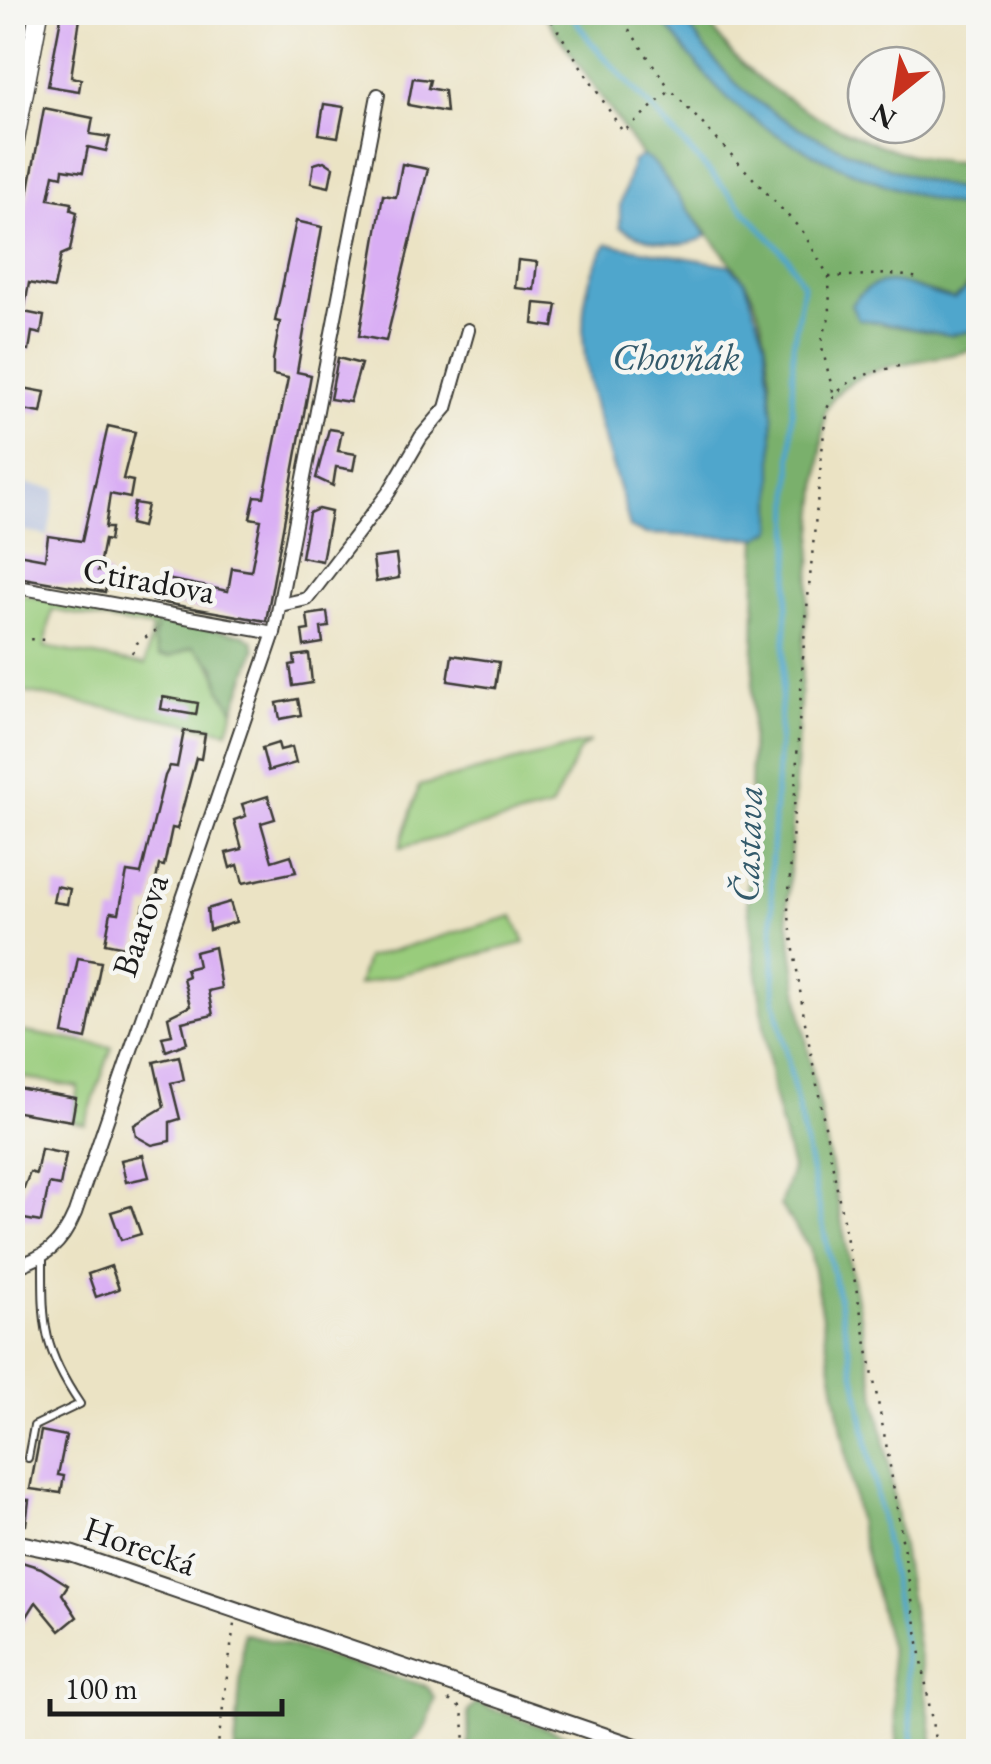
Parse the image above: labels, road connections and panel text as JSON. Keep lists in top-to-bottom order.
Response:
{
  "streets": {
    "street": ["Ctiradova", "Baarova", "Horecká"]
  },
  "crossings": [
    ["Ctiradova", "Baarova"]
  ],
  "water": ["Chovňák", "Častava"],
  "scale_bar": "100 m",
  "north": "bottom left"
}
